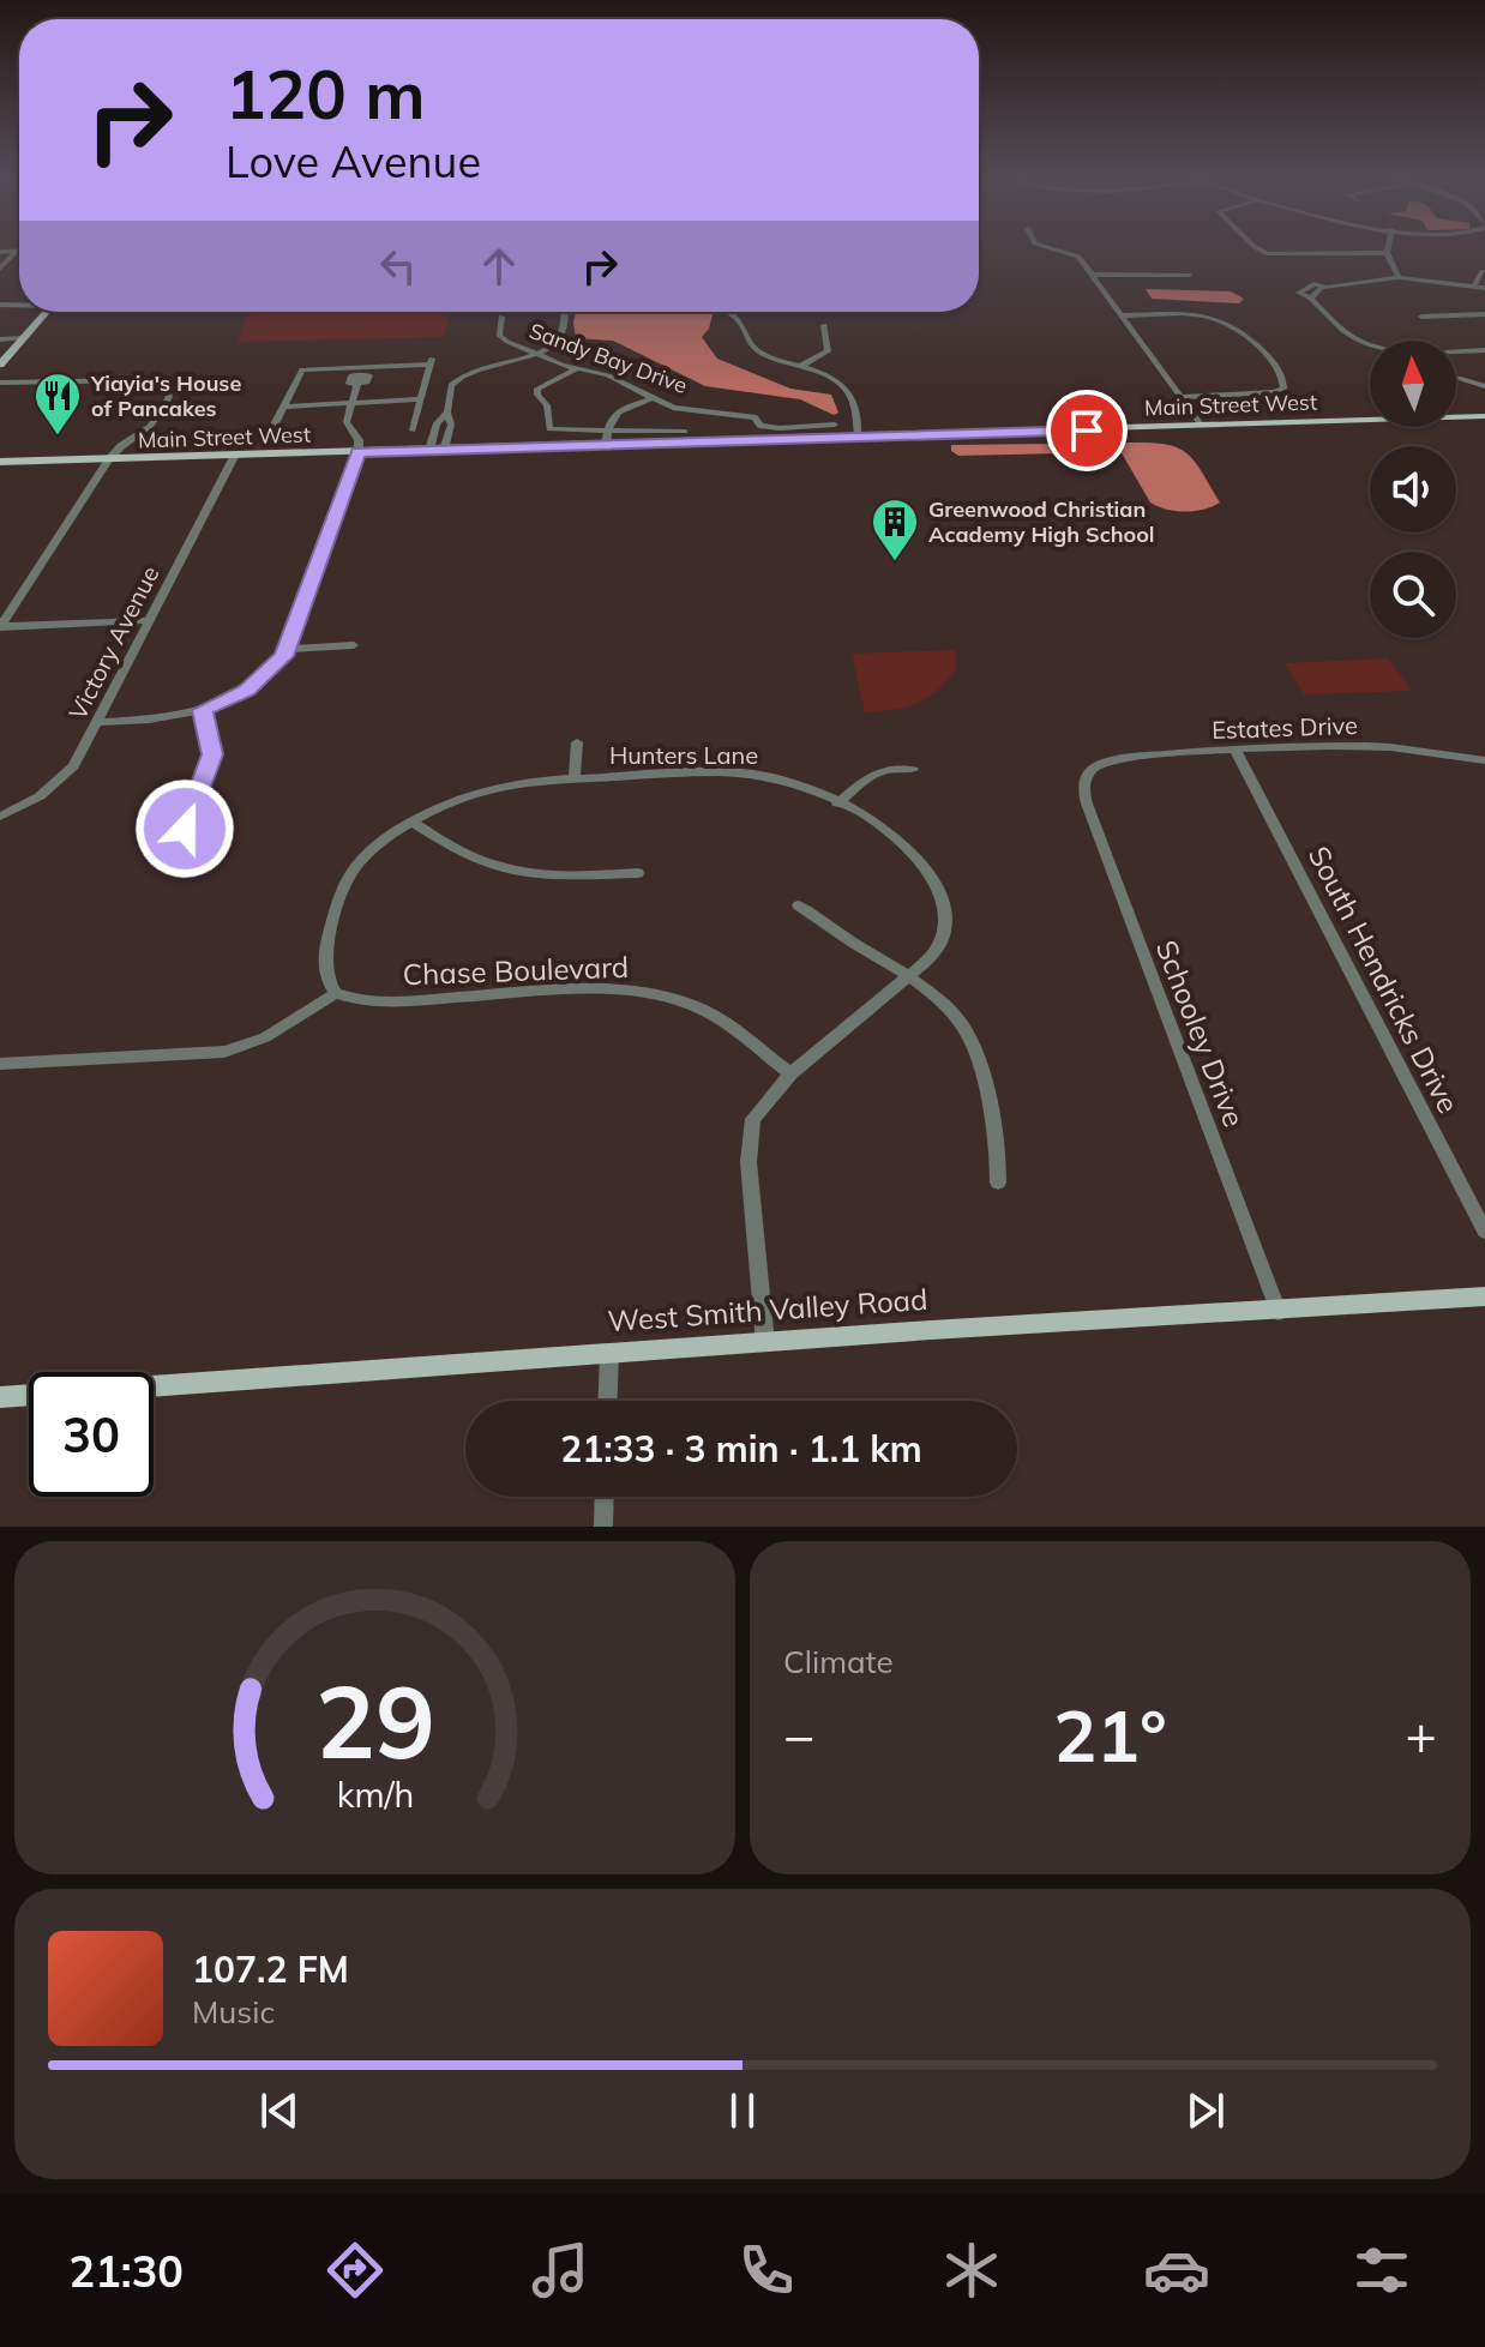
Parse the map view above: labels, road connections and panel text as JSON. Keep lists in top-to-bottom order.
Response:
{
  "streets": {
    "main road": ["Main Street West", "West Smith Valley Road"],
    "street": [
      "Sandy Bay Drive",
      "Victory Avenue",
      "Estates Drive",
      "Hunters Lane",
      "Chase Boulevard",
      "South Hendricks Drive",
      "Schooley Drive"
    ]
  },
  "crossings": [
    ["Main Street West", "Victory Avenue"],
    ["Estates Drive", "South Hendricks Drive"],
    ["Estates Drive", "Schooley Drive"],
    ["Hunters Lane", "Chase Boulevard"],
    ["Hunters Lane", "West Smith Valley Road"],
    ["Schooley Drive", "West Smith Valley Road"]
  ],
  "places": {
    "restaurant": ["Yiayia's House of Pancakes"],
    "building": ["Greenwood Christian Academy High School"]
  },
  "north": "top",
  "page": {
    "turn": ["120 m", "Love Avenue"],
    "limit": "30",
    "trip": "21:33 · 3 min · 1.1 km",
    "tile": "Climate",
    "heat": ["−", "21°", "+"],
    "song": ["107.2 FM", "Music"],
    "tabs": "21:30",
    "gauge": ["29", "km/h"]
  }
}
